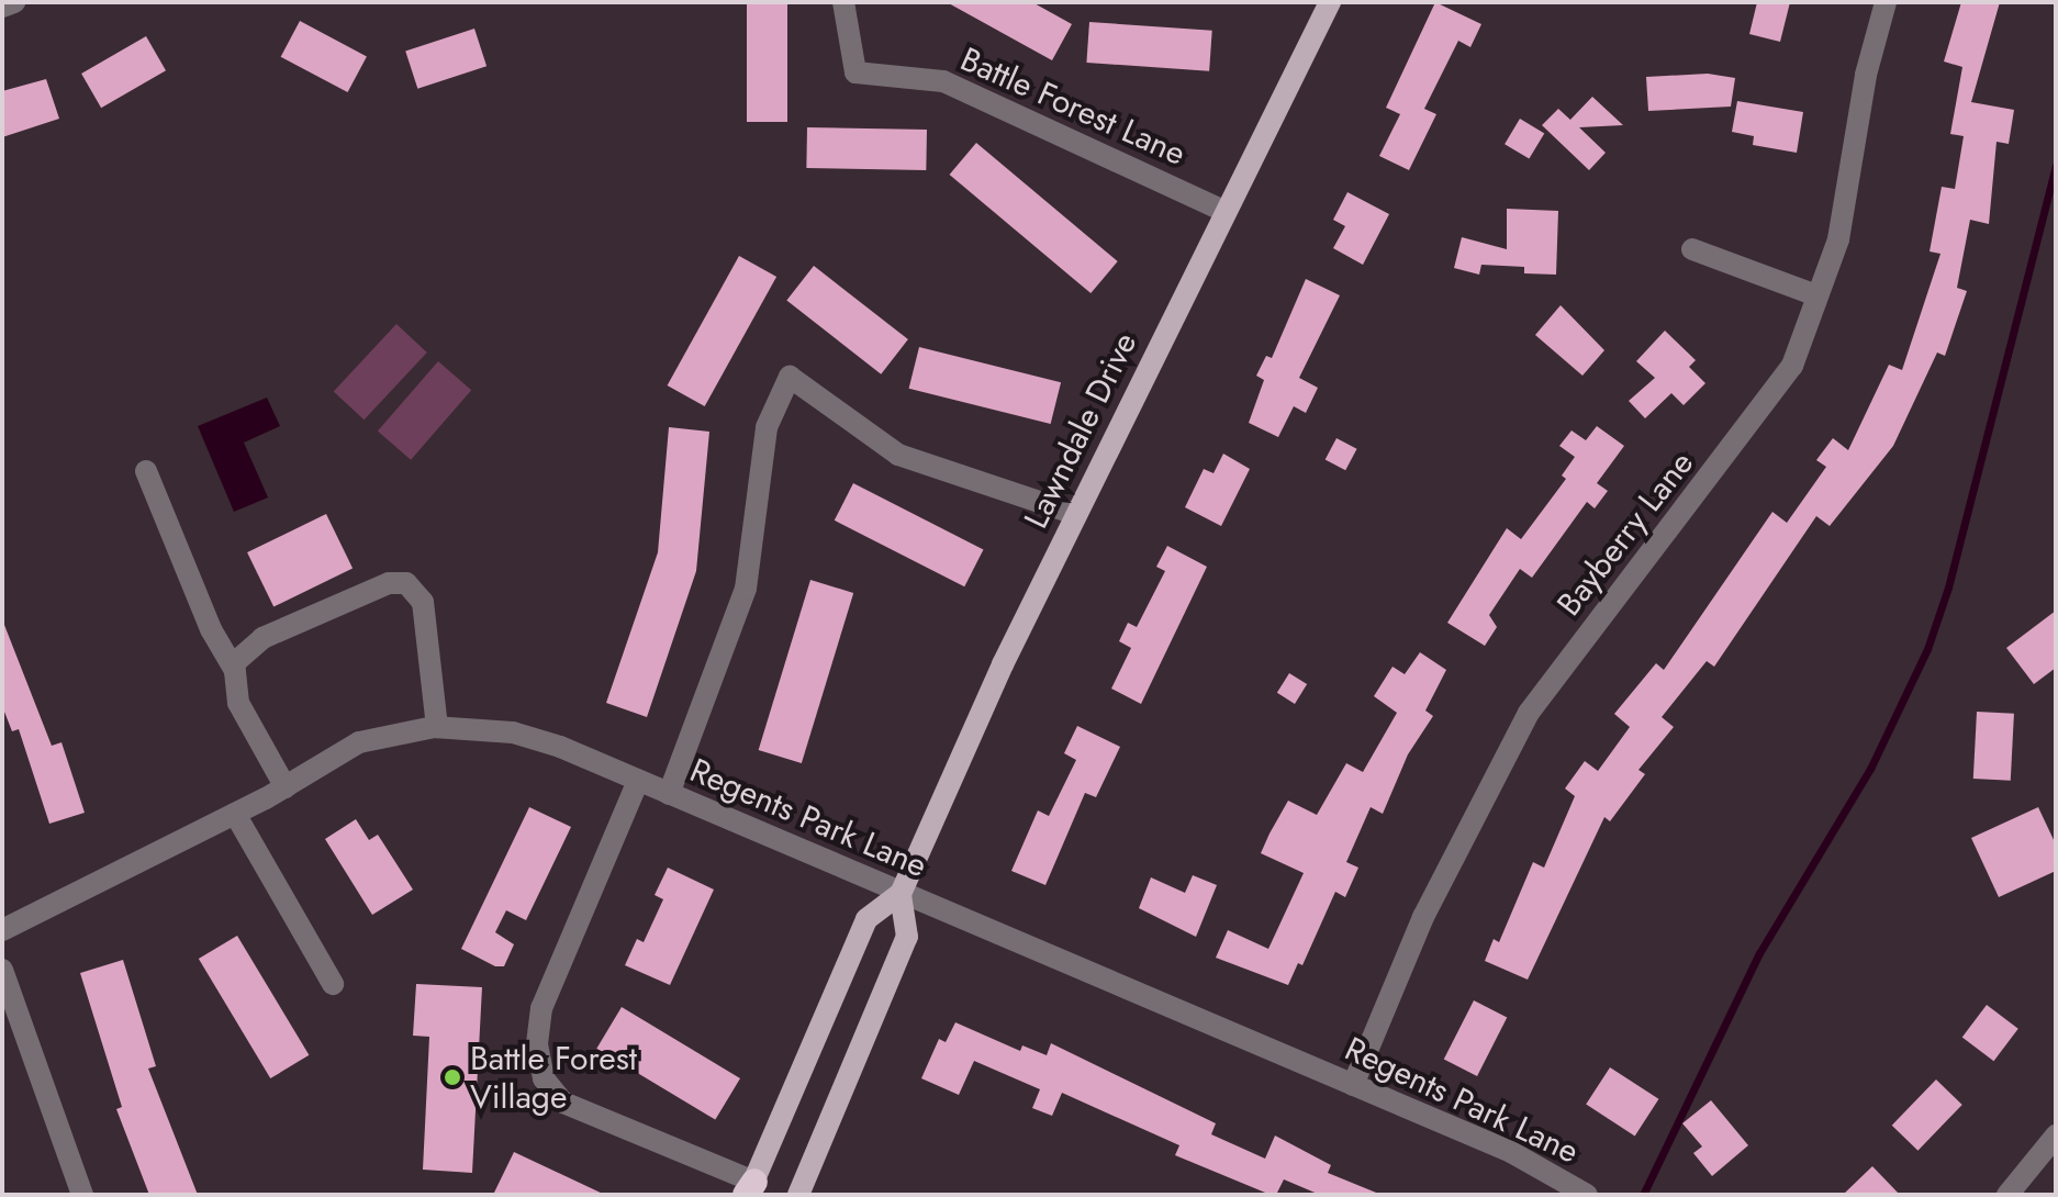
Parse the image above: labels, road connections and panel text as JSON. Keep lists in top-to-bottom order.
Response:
{
  "streets": {
    "main road": ["Lawndale Drive"],
    "street": ["Battle Forest Lane", "Bayberry Lane", "Regents Park Lane"]
  },
  "crossings": [
    ["Battle Forest Lane", "Lawndale Drive"],
    ["Lawndale Drive", "Regents Park Lane"],
    ["Bayberry Lane", "Regents Park Lane"]
  ],
  "places": ["Battle Forest Village"]
}
